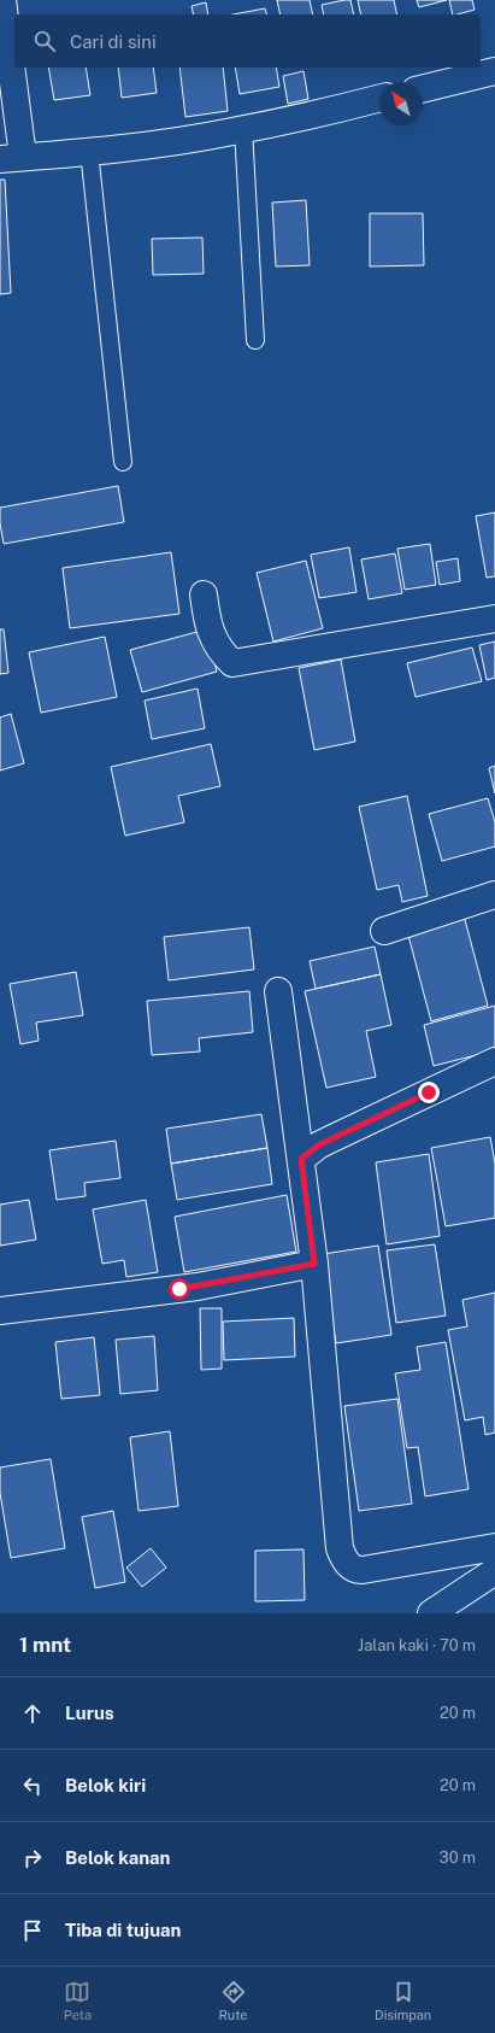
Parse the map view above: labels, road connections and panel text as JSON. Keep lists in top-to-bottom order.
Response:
{
  "north": "top left",
  "page": {
    "search": "Cari di sini",
    "heading": ["1 mnt", "Jalan kaki · 70 m"],
    "list": [
      ["Lurus", "20 m"],
      ["Belok kiri", "20 m"],
      ["Belok kanan", "30 m"],
      "Tiba di tujuan"
    ],
    "nav": ["Peta", "Rute", "Disimpan"]
  }
}
